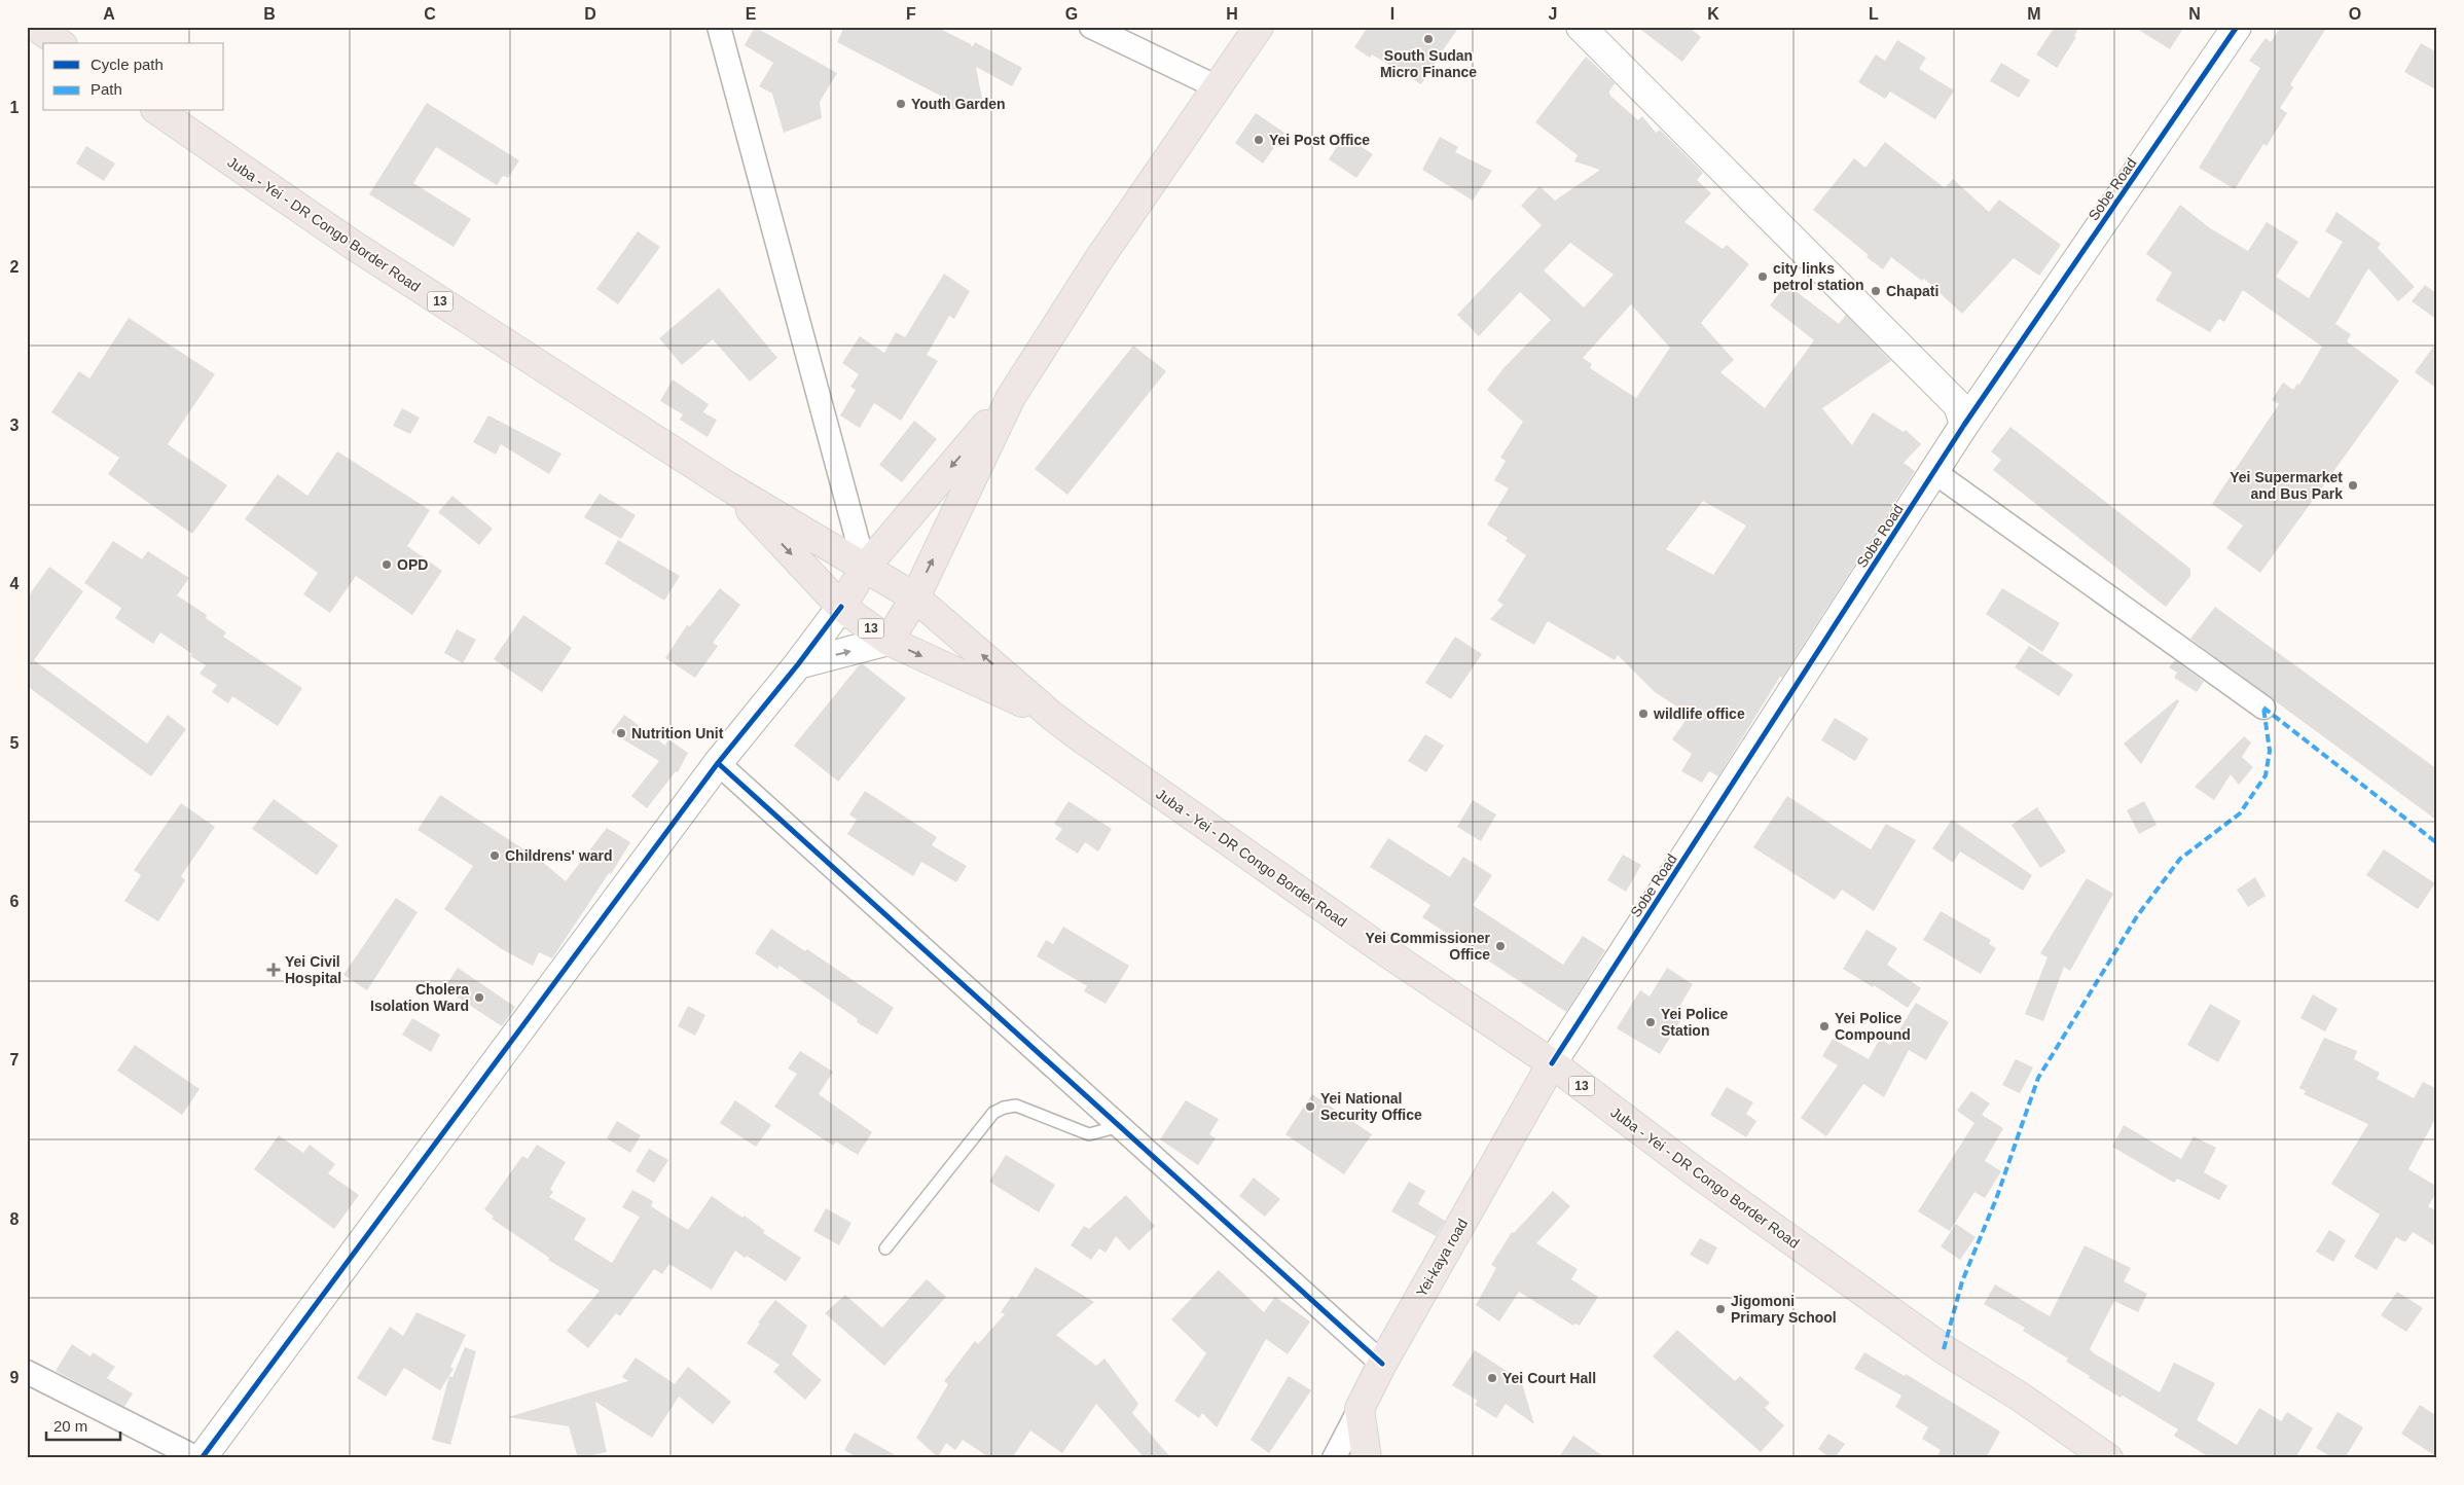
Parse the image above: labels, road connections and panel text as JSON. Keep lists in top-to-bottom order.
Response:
{
  "streets": {
    "main road": ["Juba - Yei - DR Congo Border Road", "13", "Yei-kaya road"],
    "street": ["Sobe Road"]
  },
  "crossings": [
    ["Sobe Road", "Juba - Yei - DR Congo Border Road"],
    ["Sobe Road", "Yei-kaya road"],
    ["Juba - Yei - DR Congo Border Road", "Yei-kaya road"]
  ],
  "places": {
    "other": [
      "South Sudan Micro Finance",
      "Youth Garden",
      "Yei Post Office",
      "city links petrol station",
      "Chapati",
      "Yei Supermarket and Bus Park",
      "OPD",
      "wildlife office",
      "Nutrition Unit",
      "Childrens' ward",
      "Yei Commissioner Office",
      "Cholera Isolation Ward",
      "Yei Police Station",
      "Yei Police Compound",
      "Yei National Security Office",
      "Jigomoni Primary School",
      "Yei Court Hall"
    ],
    "health": ["Yei Civil Hospital"]
  },
  "legend": ["Cycle path", "Path"],
  "scale_bar": "20 m",
  "grid": {
    "columns": [
      "A",
      "B",
      "C",
      "D",
      "E",
      "F",
      "G",
      "H",
      "I",
      "J",
      "K",
      "L",
      "M",
      "N",
      "O"
    ],
    "rows": [
      "1",
      "2",
      "3",
      "4",
      "5",
      "6",
      "7",
      "8",
      "9"
    ]
  }
}
